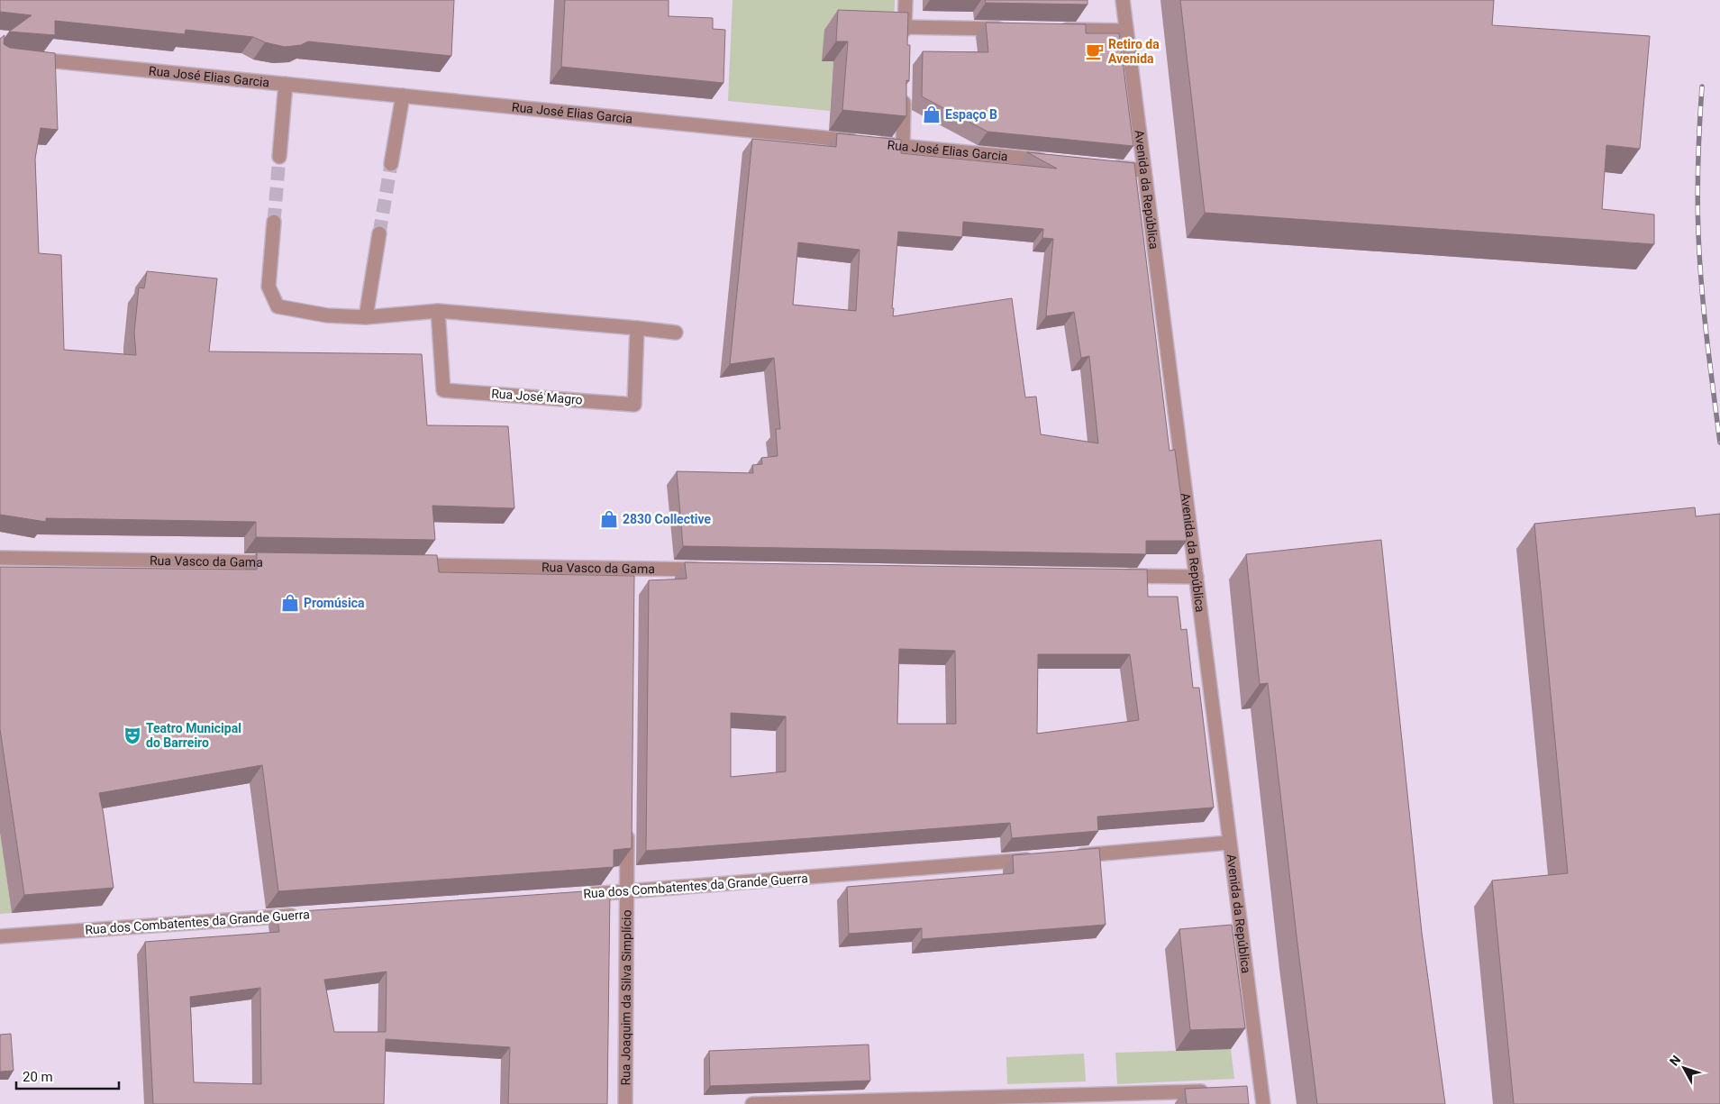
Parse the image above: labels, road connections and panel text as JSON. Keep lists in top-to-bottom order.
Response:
{
  "streets": {
    "street": [
      "Rua José Elias Garcia",
      "Avenida da República",
      "Rua José Magro",
      "Rua Vasco da Gama",
      "Rua dos Combatentes da Grande Guerra",
      "Rua Joaquim da Silva Simplício"
    ]
  },
  "crossings": [
    ["Rua dos Combatentes da Grande Guerra", "Rua Joaquim da Silva Simplício"]
  ],
  "places": {
    "cafe": ["Retiro da Avenida"],
    "shop": ["Espaço B", "2830 Collective", "Promúsica"],
    "theatre": ["Teatro Municipal do Barreiro"]
  },
  "scale_bar": "20 m",
  "north": "top left"
}
